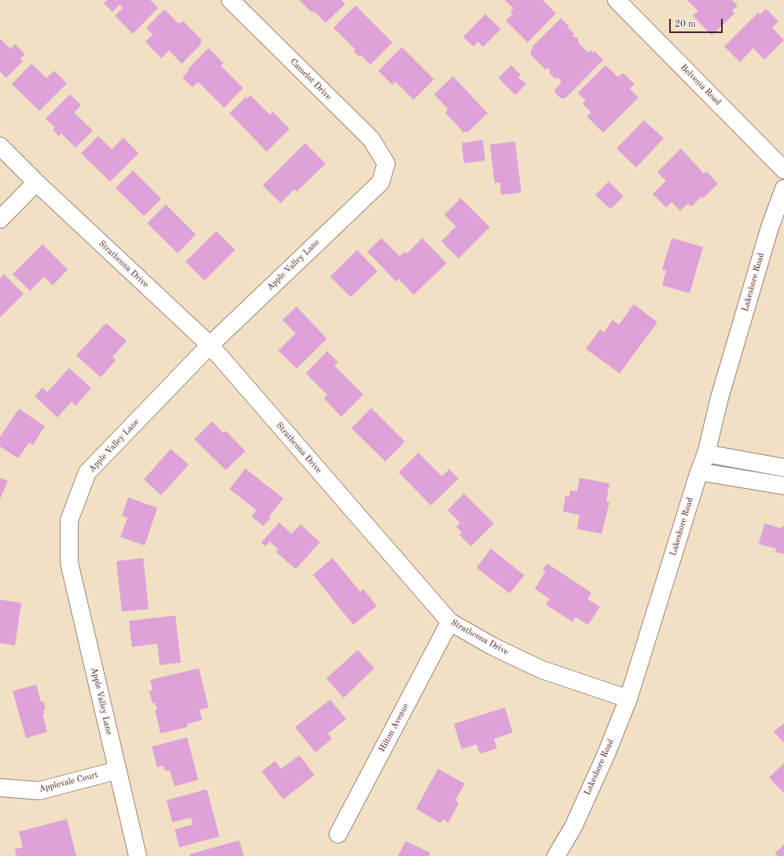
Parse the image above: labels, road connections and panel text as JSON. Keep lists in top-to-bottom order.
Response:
{
  "streets": {
    "street": [
      "Camelot Drive",
      "Belvenia Road",
      "Strathcona Drive",
      "Apple Valley Lane",
      "Lakeshore Road",
      "Hilton Avenue",
      "Applevale Court"
    ]
  },
  "crossings": [
    ["Camelot Drive", "Apple Valley Lane"],
    ["Strathcona Drive", "Apple Valley Lane"],
    ["Strathcona Drive", "Lakeshore Road"],
    ["Strathcona Drive", "Hilton Avenue"],
    ["Apple Valley Lane", "Applevale Court"]
  ],
  "scale_bar": "20 m"
}
